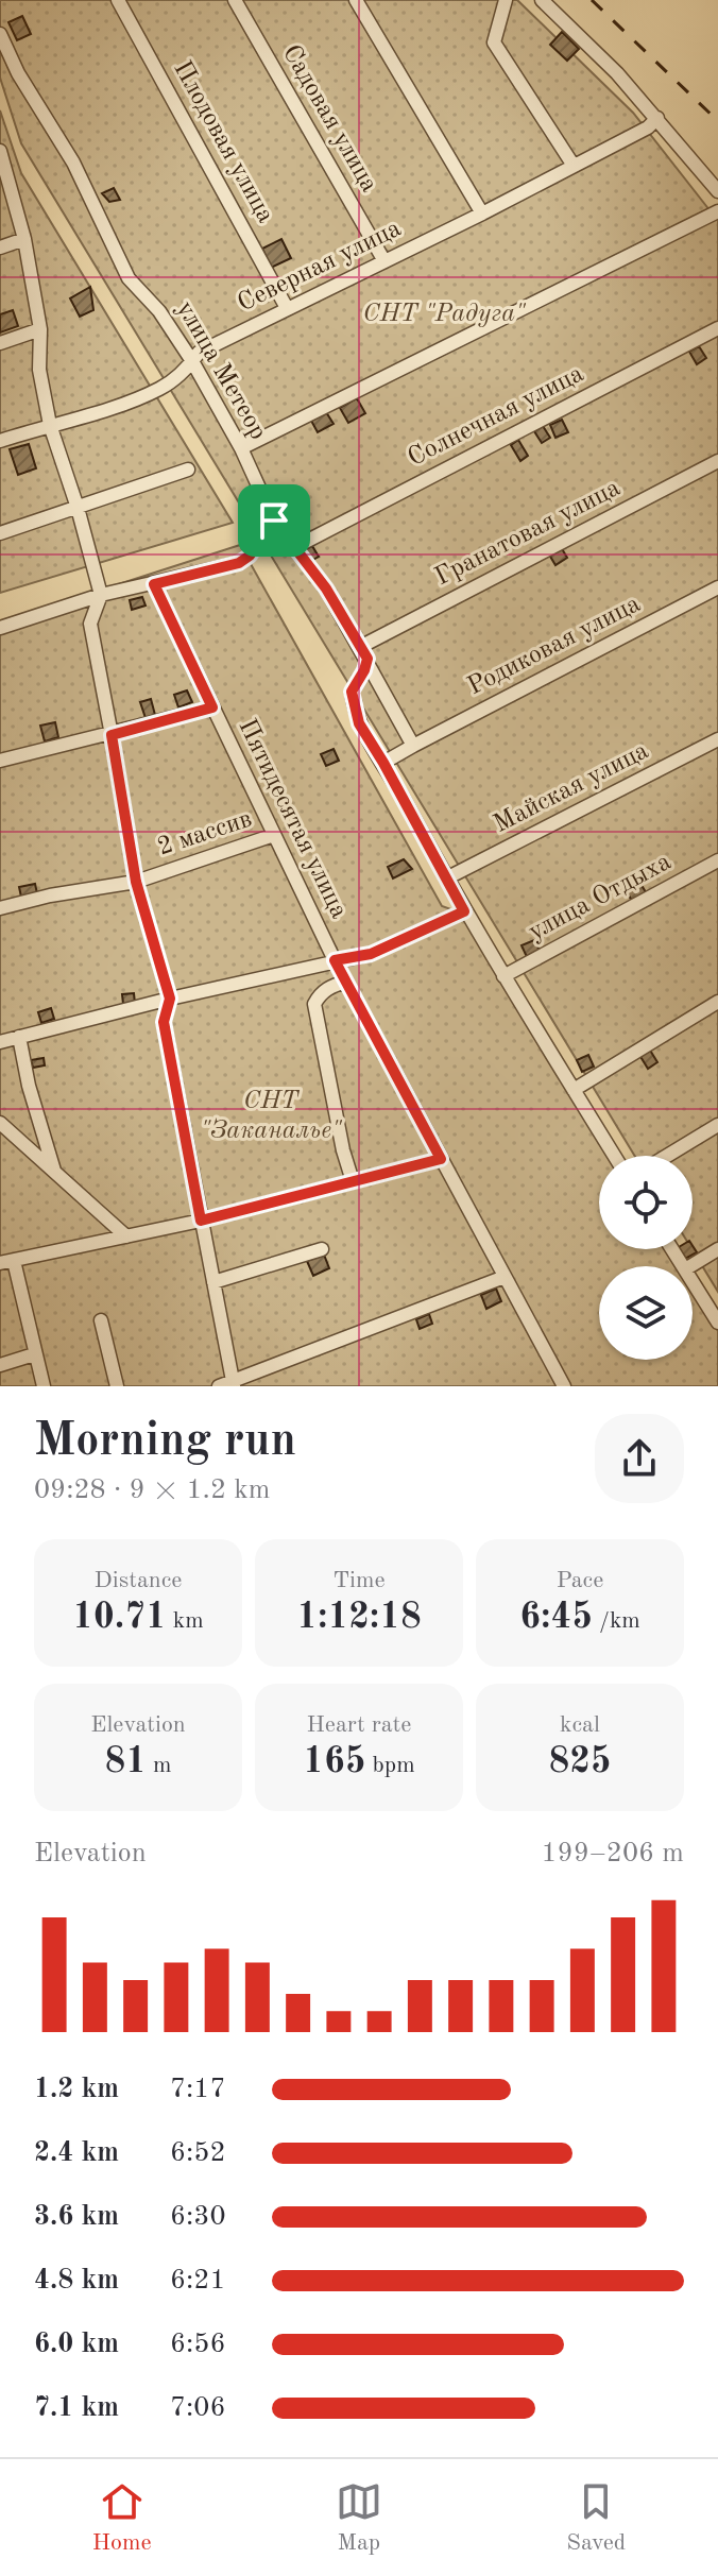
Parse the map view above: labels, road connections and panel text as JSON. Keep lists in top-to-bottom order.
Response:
{
  "streets": {
    "street": [
      "Садовая улица",
      "Плодовая улица",
      "Северная улица",
      "улица Метеор",
      "Солнечная улица",
      "Гранатовая улица",
      "Родиковая улица",
      "Майская улица",
      "Пятидесятая улица",
      "2 массив",
      "улица Отдыха"
    ]
  },
  "crossings": [
    ["Садовая улица", "Северная улица"],
    ["Плодовая улица", "Северная улица"],
    ["Северная улица", "улица Метеор"],
    ["улица Метеор", "Солнечная улица"],
    ["улица Метеор", "Гранатовая улица"],
    ["улица Метеор", "Родиковая улица"],
    ["Пятидесятая улица", "2 массив"]
  ],
  "parks": ["СНТ \"Радуга\"", "СНТ \"Заканалье\""],
  "page": {
    "heading": ["Morning run", "09:28 · 9 × 1.2 km"],
    "stats": [
      ["Distance", "10.71 km"],
      ["Time", "1:12:18"],
      ["Pace", "6:45 /km"],
      ["Elevation", "81 m"],
      ["Heart rate", "165 bpm"],
      ["kcal", "825"]
    ],
    "chart": ["Elevation", "199–206 m"],
    "list": [
      {
        "name": "1.2 km",
        "note": "7:17"
      },
      {
        "name": "2.4 km",
        "note": "6:52"
      },
      {
        "name": "3.6 km",
        "note": "6:30"
      },
      {
        "name": "4.8 km",
        "note": "6:21"
      },
      {
        "name": "6.0 km",
        "note": "6:56"
      },
      {
        "name": "7.1 km",
        "note": "7:06"
      }
    ],
    "tabs": ["Home", "Map", "Saved"]
  }
}
